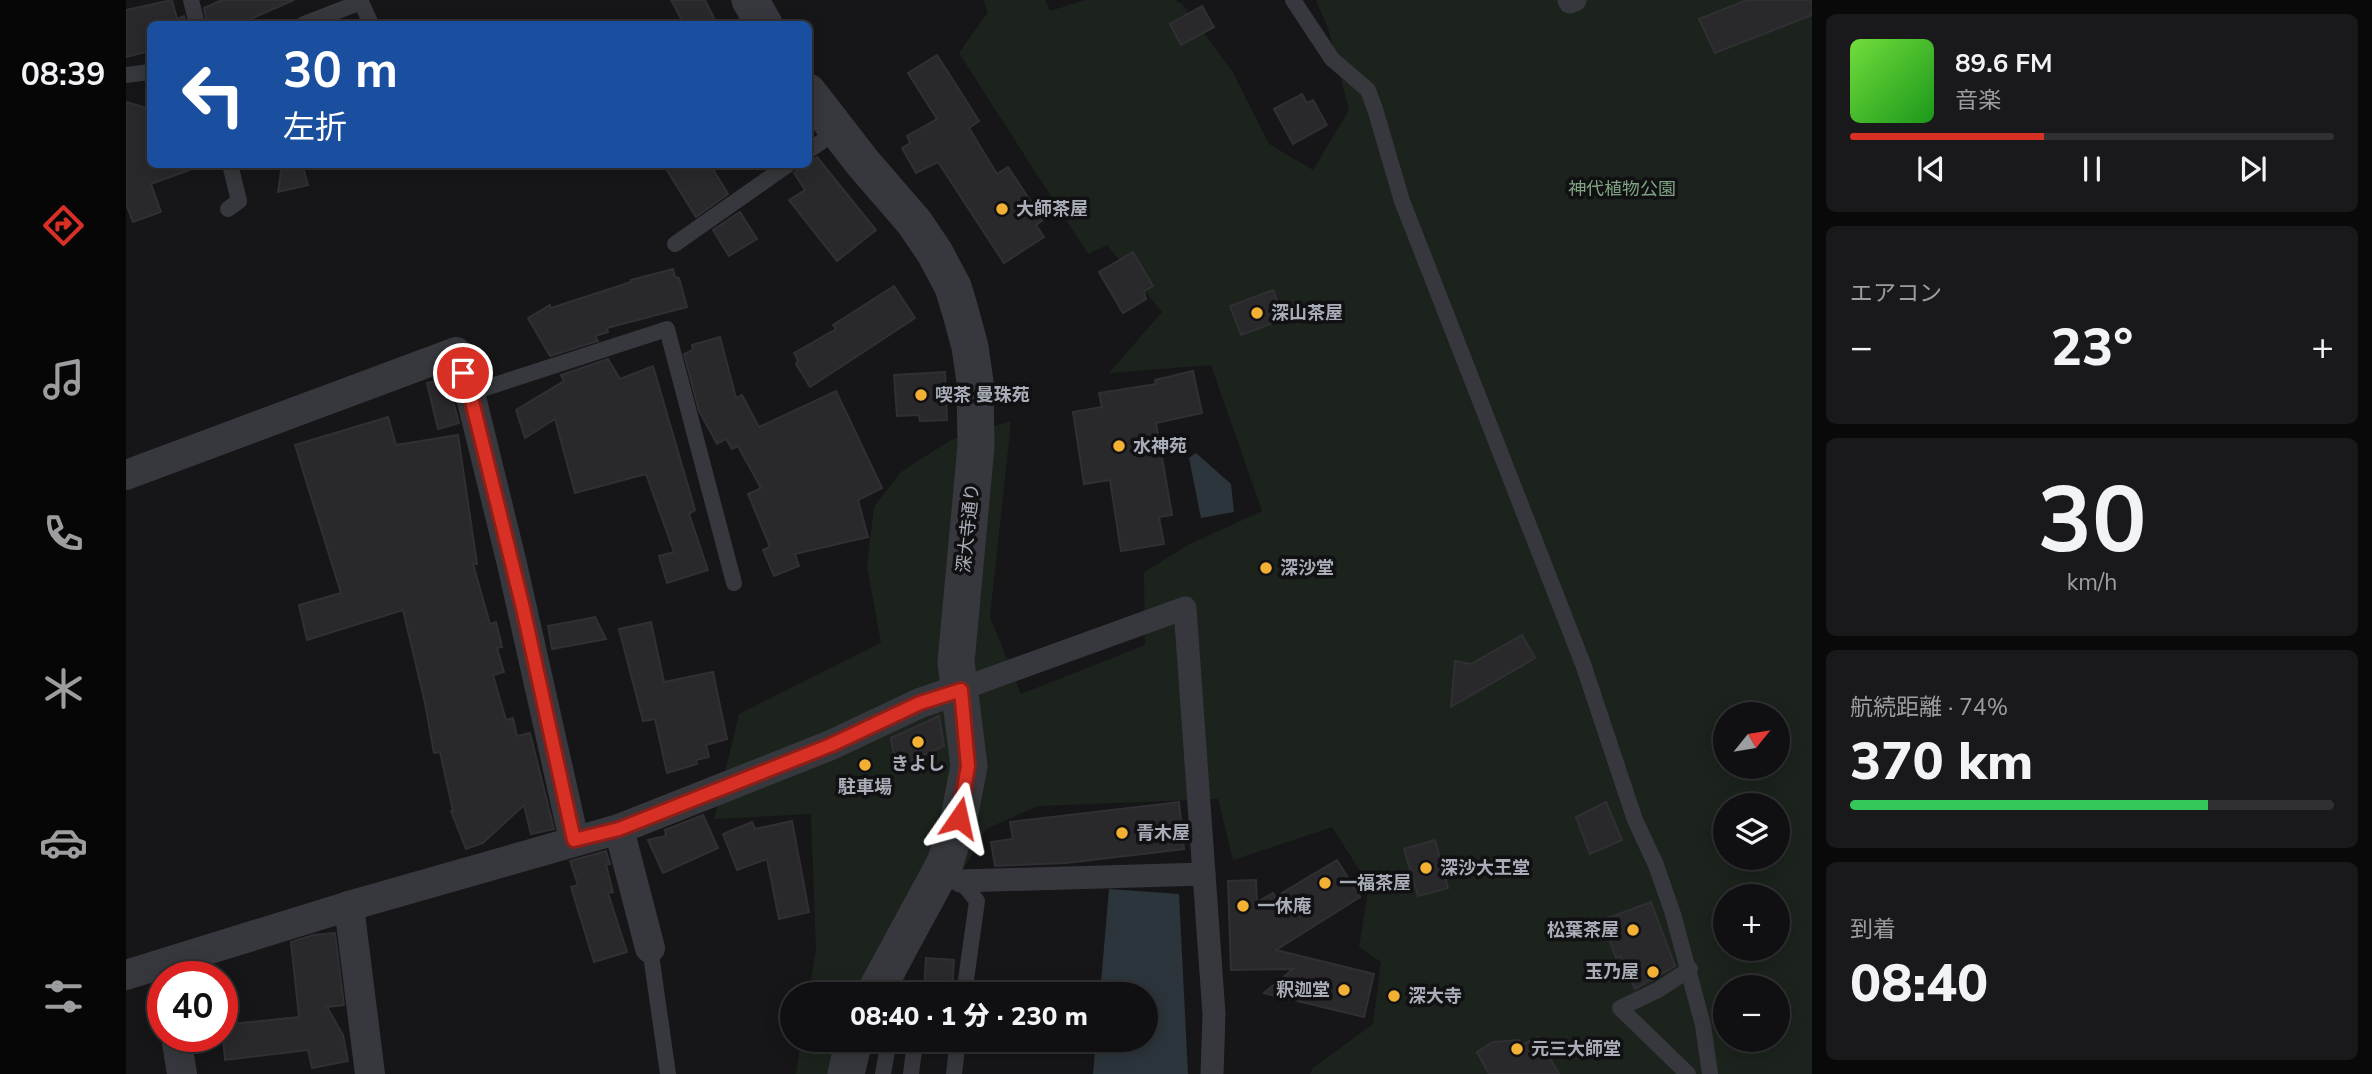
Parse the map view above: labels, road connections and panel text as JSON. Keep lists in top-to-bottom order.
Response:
{
  "streets": {
    "street": ["深大寺通り"]
  },
  "parks": ["神代植物公園"],
  "places": [
    "大師茶屋",
    "深山茶屋",
    "喫茶 曼珠苑",
    "水神苑",
    "深沙堂",
    "きよし",
    "駐車場",
    "青木屋",
    "深沙大王堂",
    "一福茶屋",
    "一休庵",
    "松葉茶屋",
    "玉乃屋",
    "釈迦堂",
    "深大寺",
    "元三大師堂"
  ],
  "north": "top right",
  "page": {
    "tabs": "08:39",
    "turn": ["30 m", "左折"],
    "song": ["89.6 FM", "音楽"],
    "tile": [
      "エアコン",
      ["30", "km/h"],
      ["航続距離 · 74%", "370 km"],
      ["到着", "08:40"]
    ],
    "heat": ["−", "23°", "+"],
    "map_buttons": ["+", "−"],
    "limit": "40",
    "trip": "08:40 · 1 分 · 230 m"
  }
}
